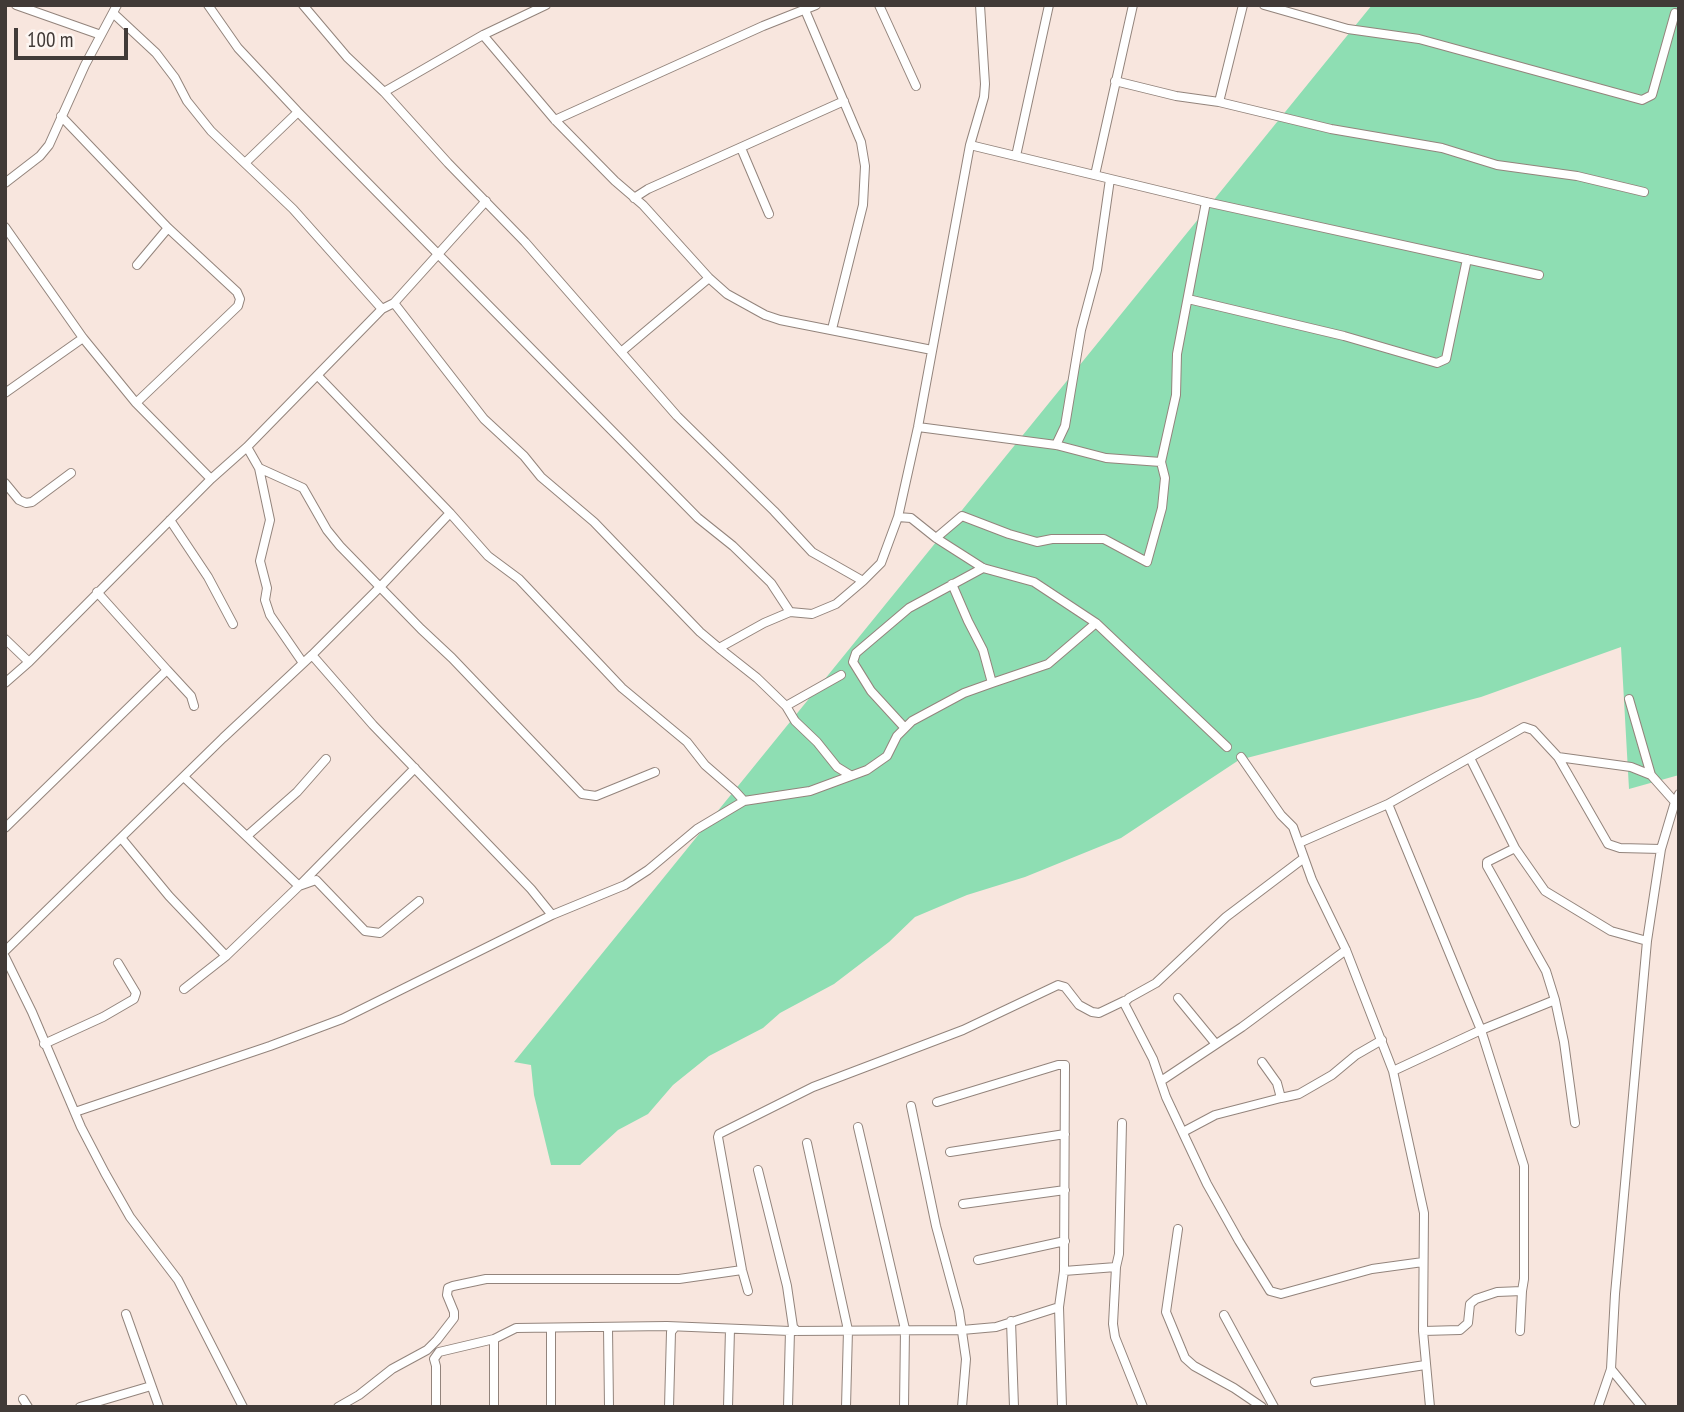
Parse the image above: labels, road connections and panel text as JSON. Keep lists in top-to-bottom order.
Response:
{
  "scale_bar": "100 m"
}
